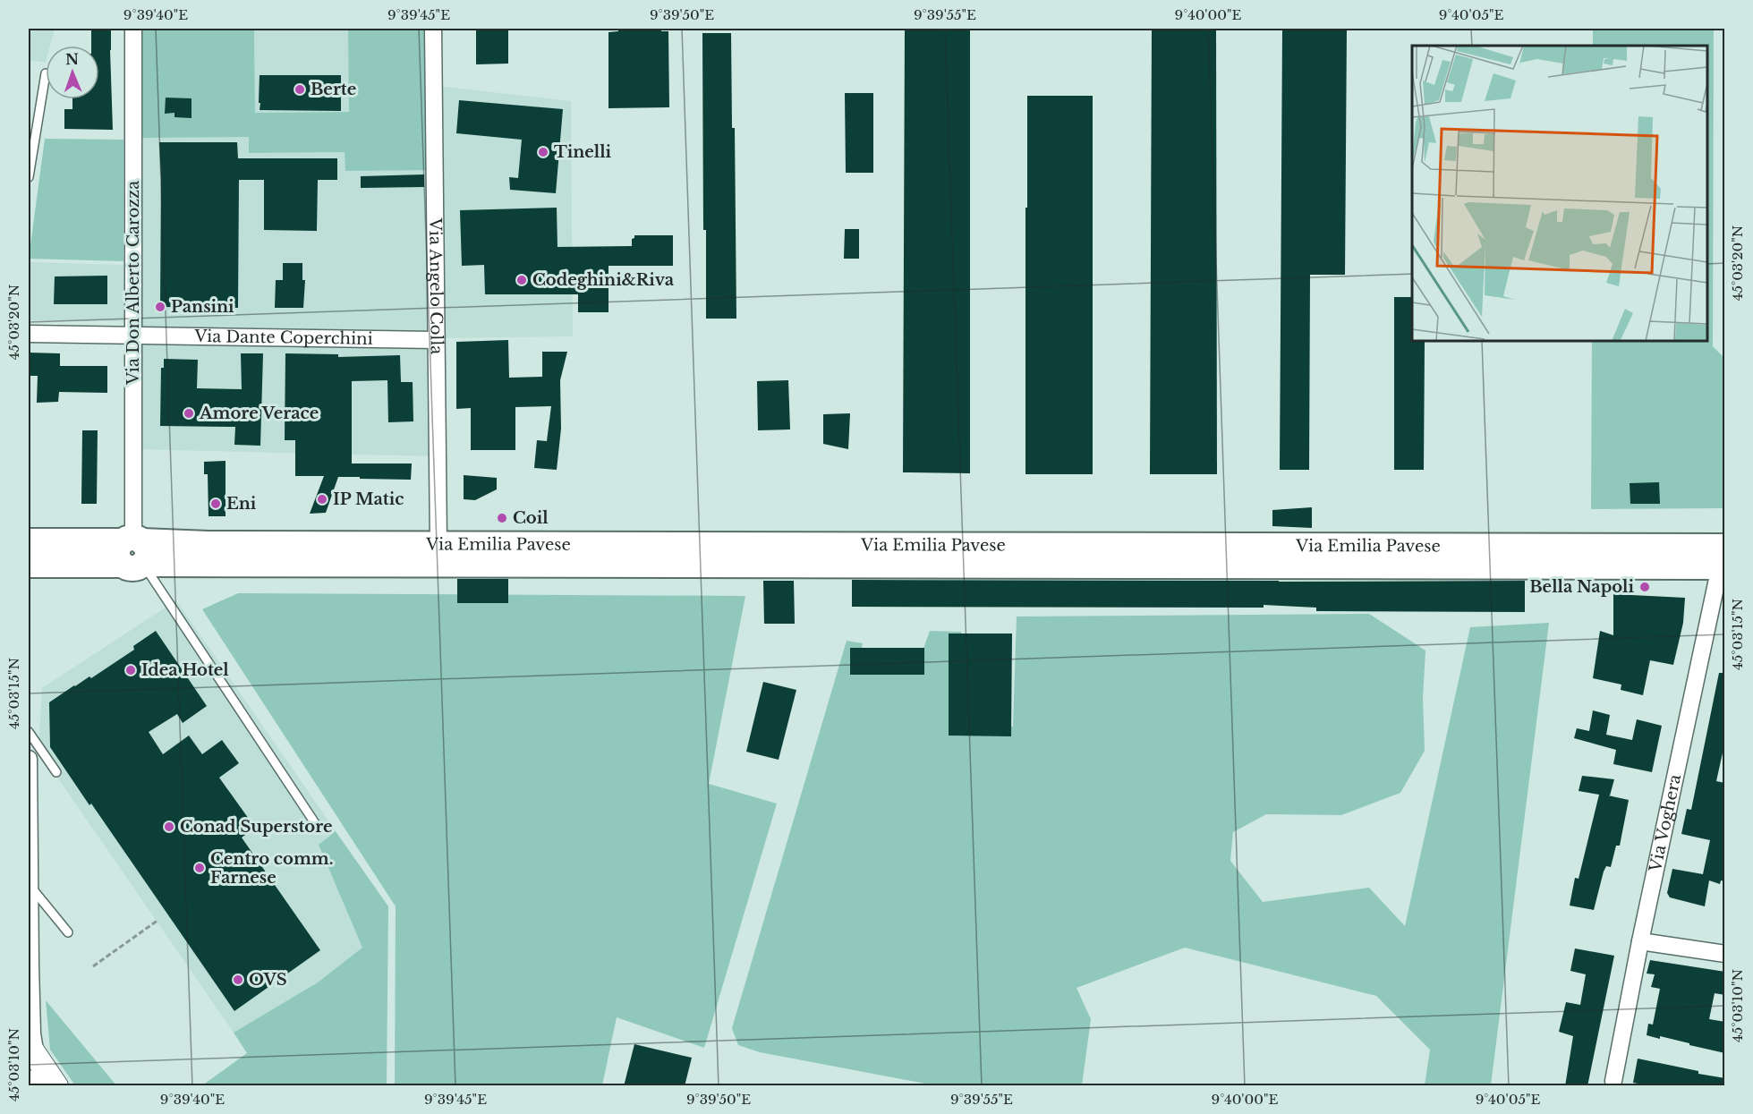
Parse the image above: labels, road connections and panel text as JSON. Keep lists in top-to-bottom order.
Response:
{
  "streets": {
    "main road": ["Via Emilia Pavese"],
    "street": [
      "Via Don Alberto Carozza",
      "Via Angelo Colla",
      "Via Dante Coperchini",
      "Via Voghera"
    ]
  },
  "crossings": [
    ["Via Don Alberto Carozza", "Via Dante Coperchini"],
    ["Via Don Alberto Carozza", "Via Emilia Pavese"],
    ["Via Angelo Colla", "Via Dante Coperchini"],
    ["Via Angelo Colla", "Via Emilia Pavese"],
    ["Via Emilia Pavese", "Via Voghera"]
  ],
  "places": [
    "Berte",
    "Tinelli",
    "Codeghini&Riva",
    "Pansini",
    "Amore Verace",
    "IP Matic",
    "Eni",
    "Coil",
    "Bella Napoli",
    "Idea Hotel",
    "Conad Superstore",
    "Centro comm. Farnese",
    "OVS"
  ],
  "north": "top",
  "coordinates": [
    "9°39'40\"E",
    "9°39'45\"E",
    "9°39'50\"E",
    "9°39'55\"E",
    "9°40'00\"E",
    "9°40'05\"E",
    "45°03'20\"N",
    "45°03'15\"N",
    "45°03'10\"N"
  ]
}
